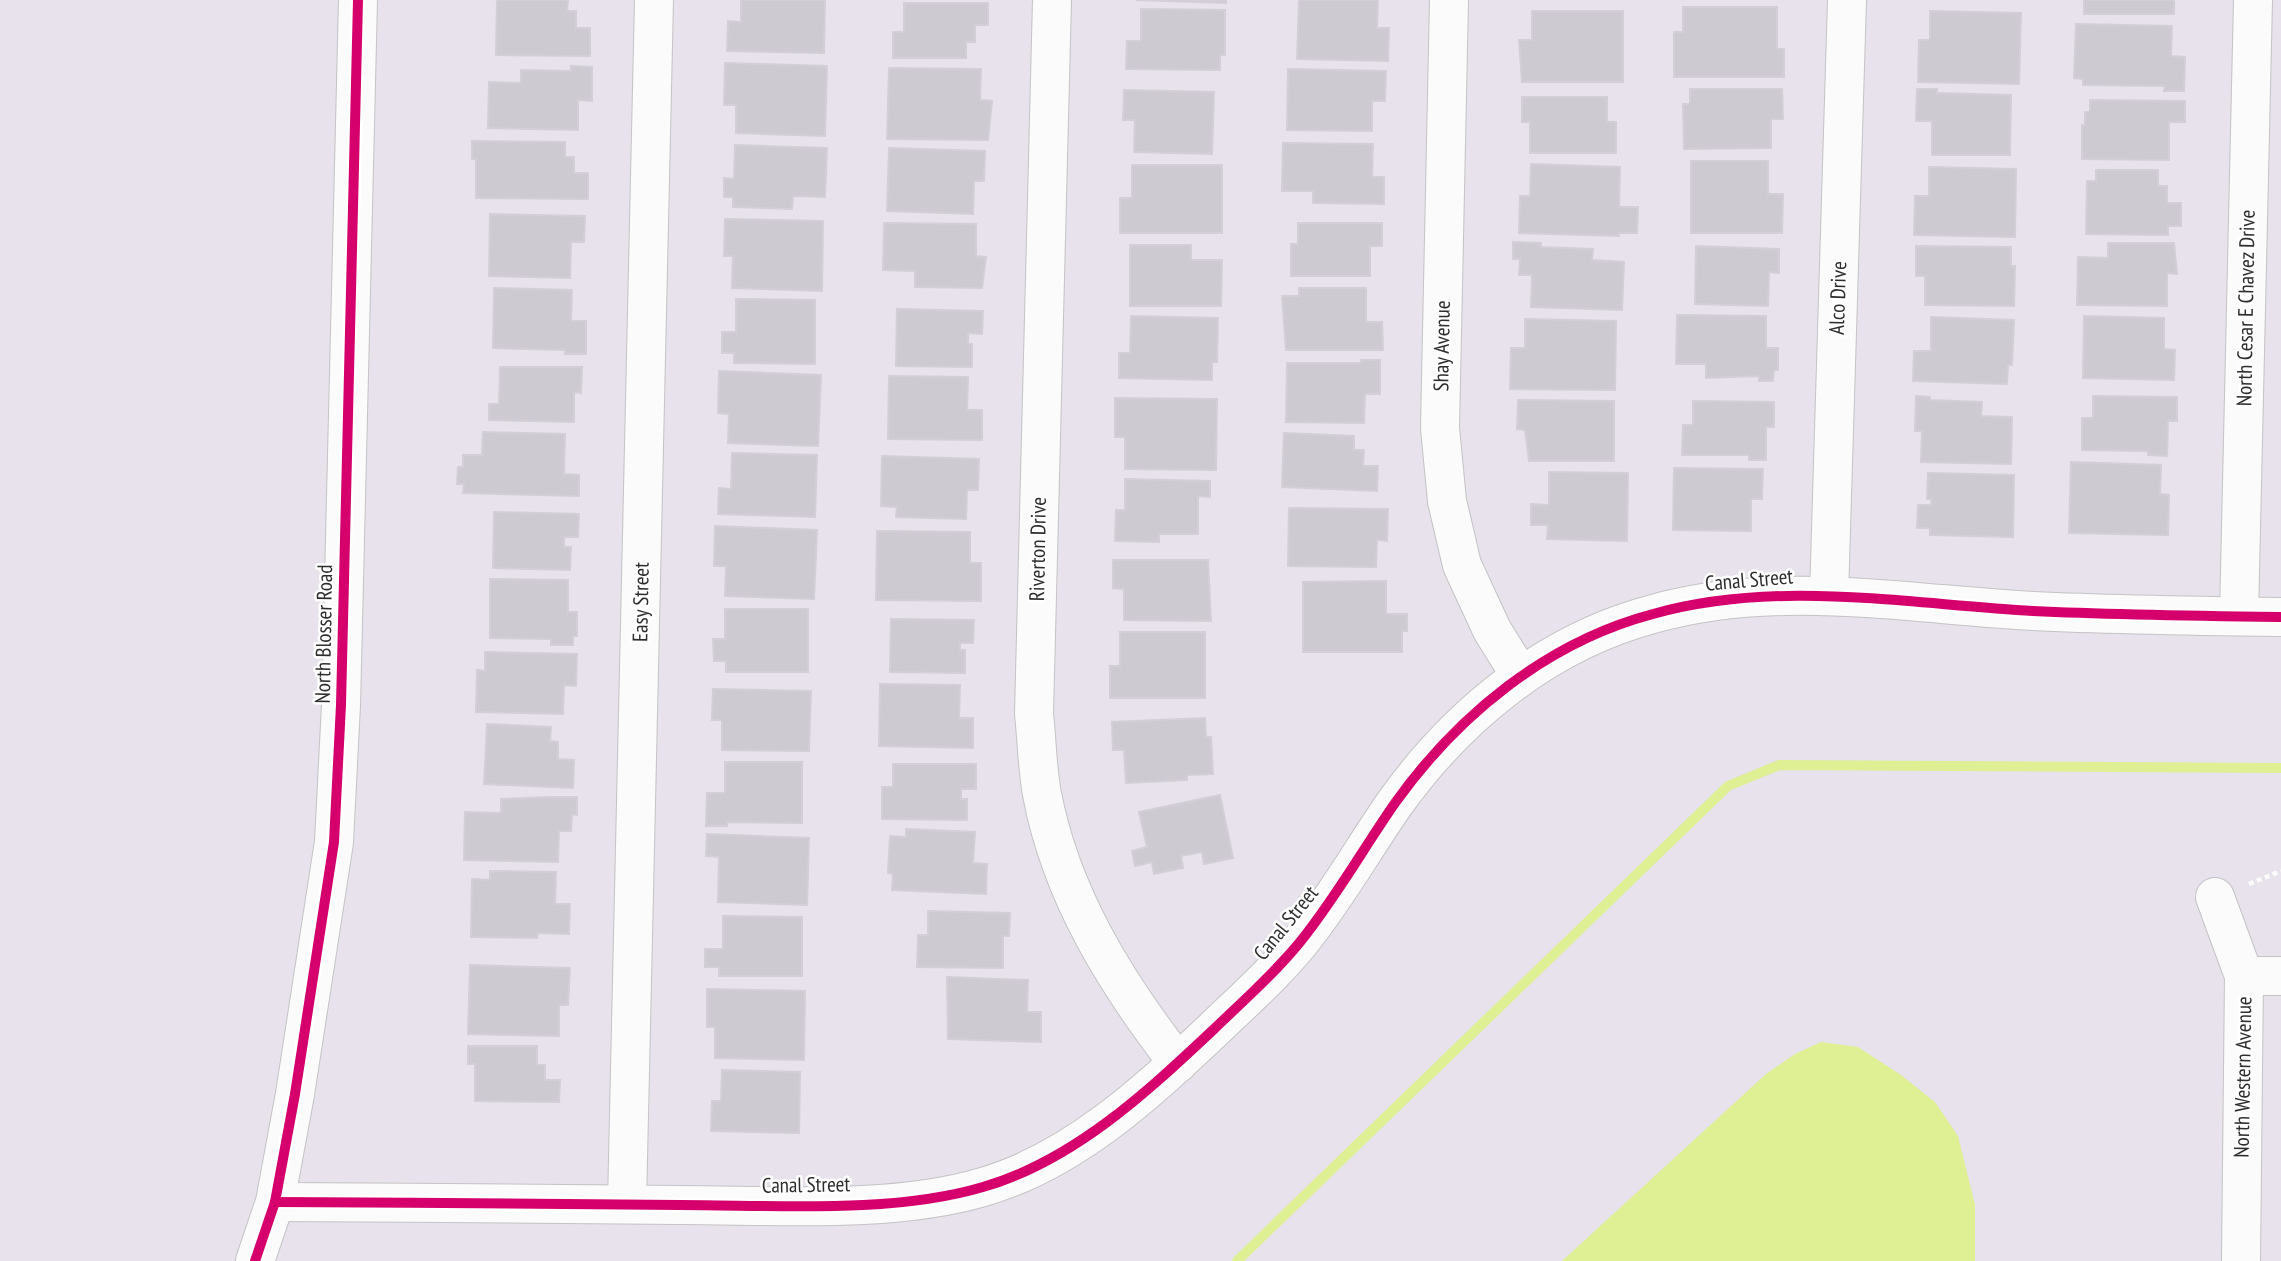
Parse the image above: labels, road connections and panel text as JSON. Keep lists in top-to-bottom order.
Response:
{
  "streets": {
    "street": [
      "Alco Drive",
      "North Cesar E Chavez Drive",
      "Shay Avenue",
      "Riverton Drive",
      "Canal Street",
      "Easy Street",
      "North Blosser Road",
      "North Western Avenue"
    ]
  },
  "crossings": [
    ["Alco Drive", "Canal Street"],
    ["North Cesar E Chavez Drive", "Canal Street"],
    ["Shay Avenue", "Canal Street"],
    ["Riverton Drive", "Canal Street"],
    ["Canal Street", "Easy Street"],
    ["Canal Street", "North Blosser Road"]
  ]
}
